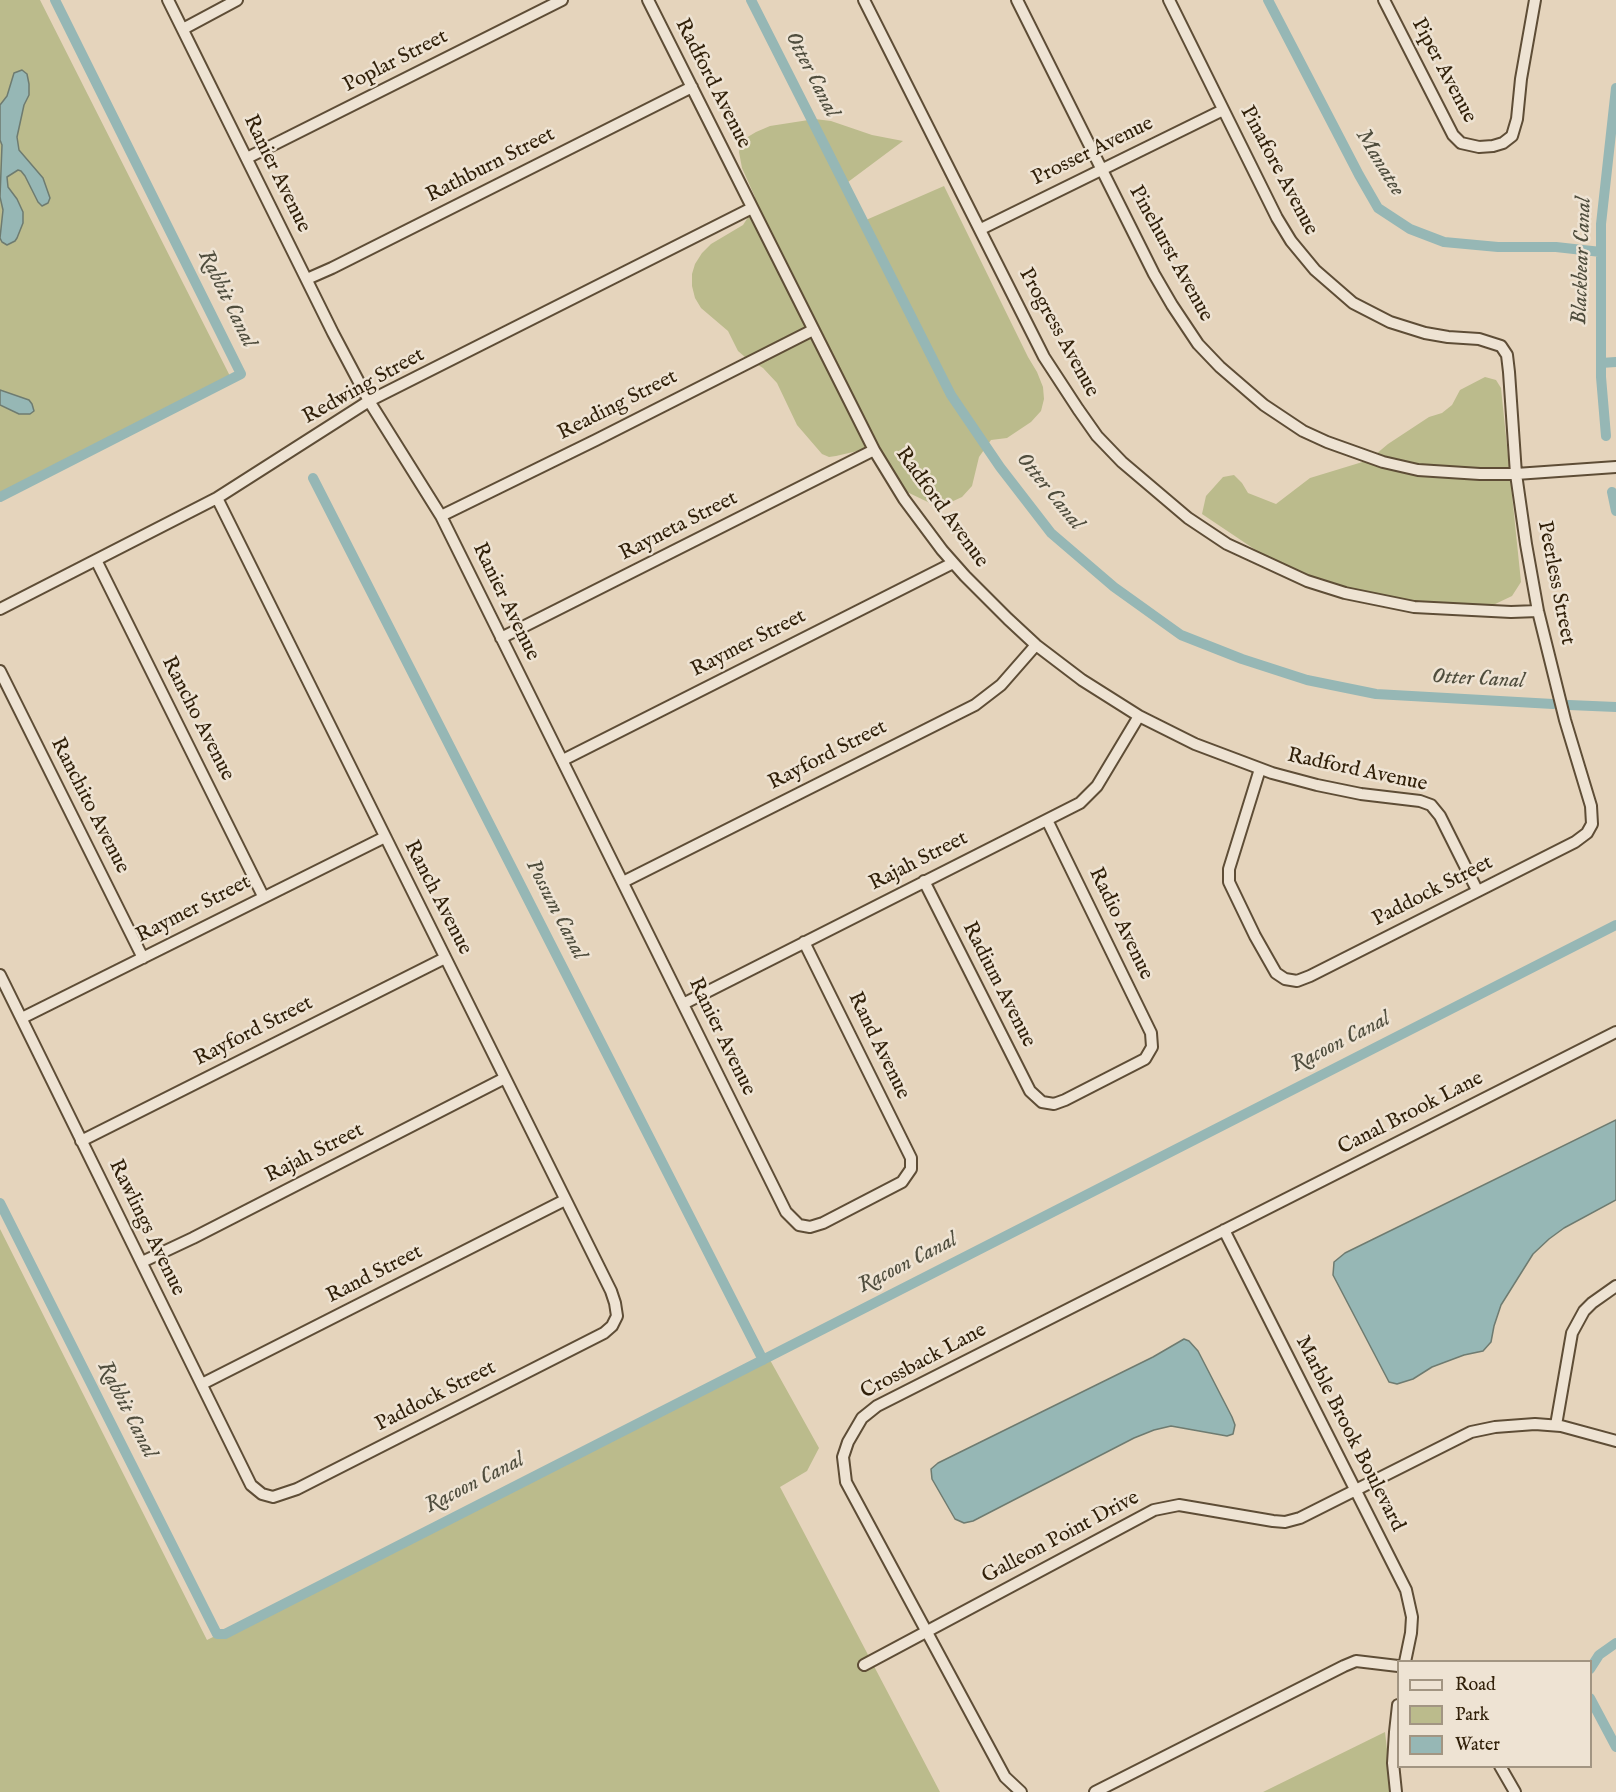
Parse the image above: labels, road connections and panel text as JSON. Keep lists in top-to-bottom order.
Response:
{
  "streets": {
    "street": [
      "Poplar Street",
      "Piper Avenue",
      "Radford Avenue",
      "Prosser Avenue",
      "Rathburn Street",
      "Pinafore Avenue",
      "Ranier Avenue",
      "Pinehurst Avenue",
      "Progress Avenue",
      "Redwing Street",
      "Reading Street",
      "Rayneta Street",
      "Peerless Street",
      "Raymer Street",
      "Rancho Avenue",
      "Rayford Street",
      "Ranchito Avenue",
      "Rajah Street",
      "Paddock Street",
      "Ranch Avenue",
      "Radio Avenue",
      "Radium Avenue",
      "Rand Avenue",
      "Canal Brook Lane",
      "Rawlings Avenue",
      "Rand Street",
      "Crossback Lane",
      "Marble Brook Boulevard",
      "Galleon Point Drive"
    ]
  },
  "crossings": [
    ["Poplar Street", "Ranier Avenue"],
    ["Radford Avenue", "Rathburn Street"],
    ["Radford Avenue", "Redwing Street"],
    ["Radford Avenue", "Reading Street"],
    ["Radford Avenue", "Rayneta Street"],
    ["Radford Avenue", "Raymer Street"],
    ["Radford Avenue", "Rayford Street"],
    ["Radford Avenue", "Rajah Street"],
    ["Radford Avenue", "Paddock Street"],
    ["Prosser Avenue", "Pinafore Avenue"],
    ["Prosser Avenue", "Pinehurst Avenue"],
    ["Prosser Avenue", "Progress Avenue"],
    ["Rathburn Street", "Ranier Avenue"],
    ["Pinafore Avenue", "Peerless Street"],
    ["Ranier Avenue", "Redwing Street"],
    ["Ranier Avenue", "Reading Street"],
    ["Ranier Avenue", "Rayneta Street"],
    ["Ranier Avenue", "Raymer Street"],
    ["Ranier Avenue", "Rayford Street"],
    ["Ranier Avenue", "Rajah Street"],
    ["Ranier Avenue", "Rand Avenue"],
    ["Pinehurst Avenue", "Peerless Street"],
    ["Progress Avenue", "Peerless Street"],
    ["Redwing Street", "Rancho Avenue"],
    ["Redwing Street", "Ranch Avenue"],
    ["Peerless Street", "Paddock Street"],
    ["Raymer Street", "Rancho Avenue"],
    ["Raymer Street", "Ranchito Avenue"],
    ["Raymer Street", "Ranch Avenue"],
    ["Raymer Street", "Rawlings Avenue"],
    ["Rayford Street", "Ranch Avenue"],
    ["Rayford Street", "Rawlings Avenue"],
    ["Rajah Street", "Ranch Avenue"],
    ["Rajah Street", "Radio Avenue"],
    ["Rajah Street", "Radium Avenue"],
    ["Rajah Street", "Rand Avenue"],
    ["Rajah Street", "Rawlings Avenue"],
    ["Paddock Street", "Ranch Avenue"],
    ["Paddock Street", "Rawlings Avenue"],
    ["Ranch Avenue", "Rand Street"],
    ["Radio Avenue", "Radium Avenue"],
    ["Canal Brook Lane", "Crossback Lane"],
    ["Canal Brook Lane", "Marble Brook Boulevard"],
    ["Rawlings Avenue", "Rand Street"],
    ["Crossback Lane", "Marble Brook Boulevard"],
    ["Crossback Lane", "Galleon Point Drive"],
    ["Marble Brook Boulevard", "Galleon Point Drive"]
  ],
  "water": [
    "Otter Canal",
    "Manatee",
    "Blackbear Canal",
    "Rabbit Canal",
    "Possum Canal",
    "Racoon Canal"
  ],
  "legend": ["Road", "Park", "Water"]
}
